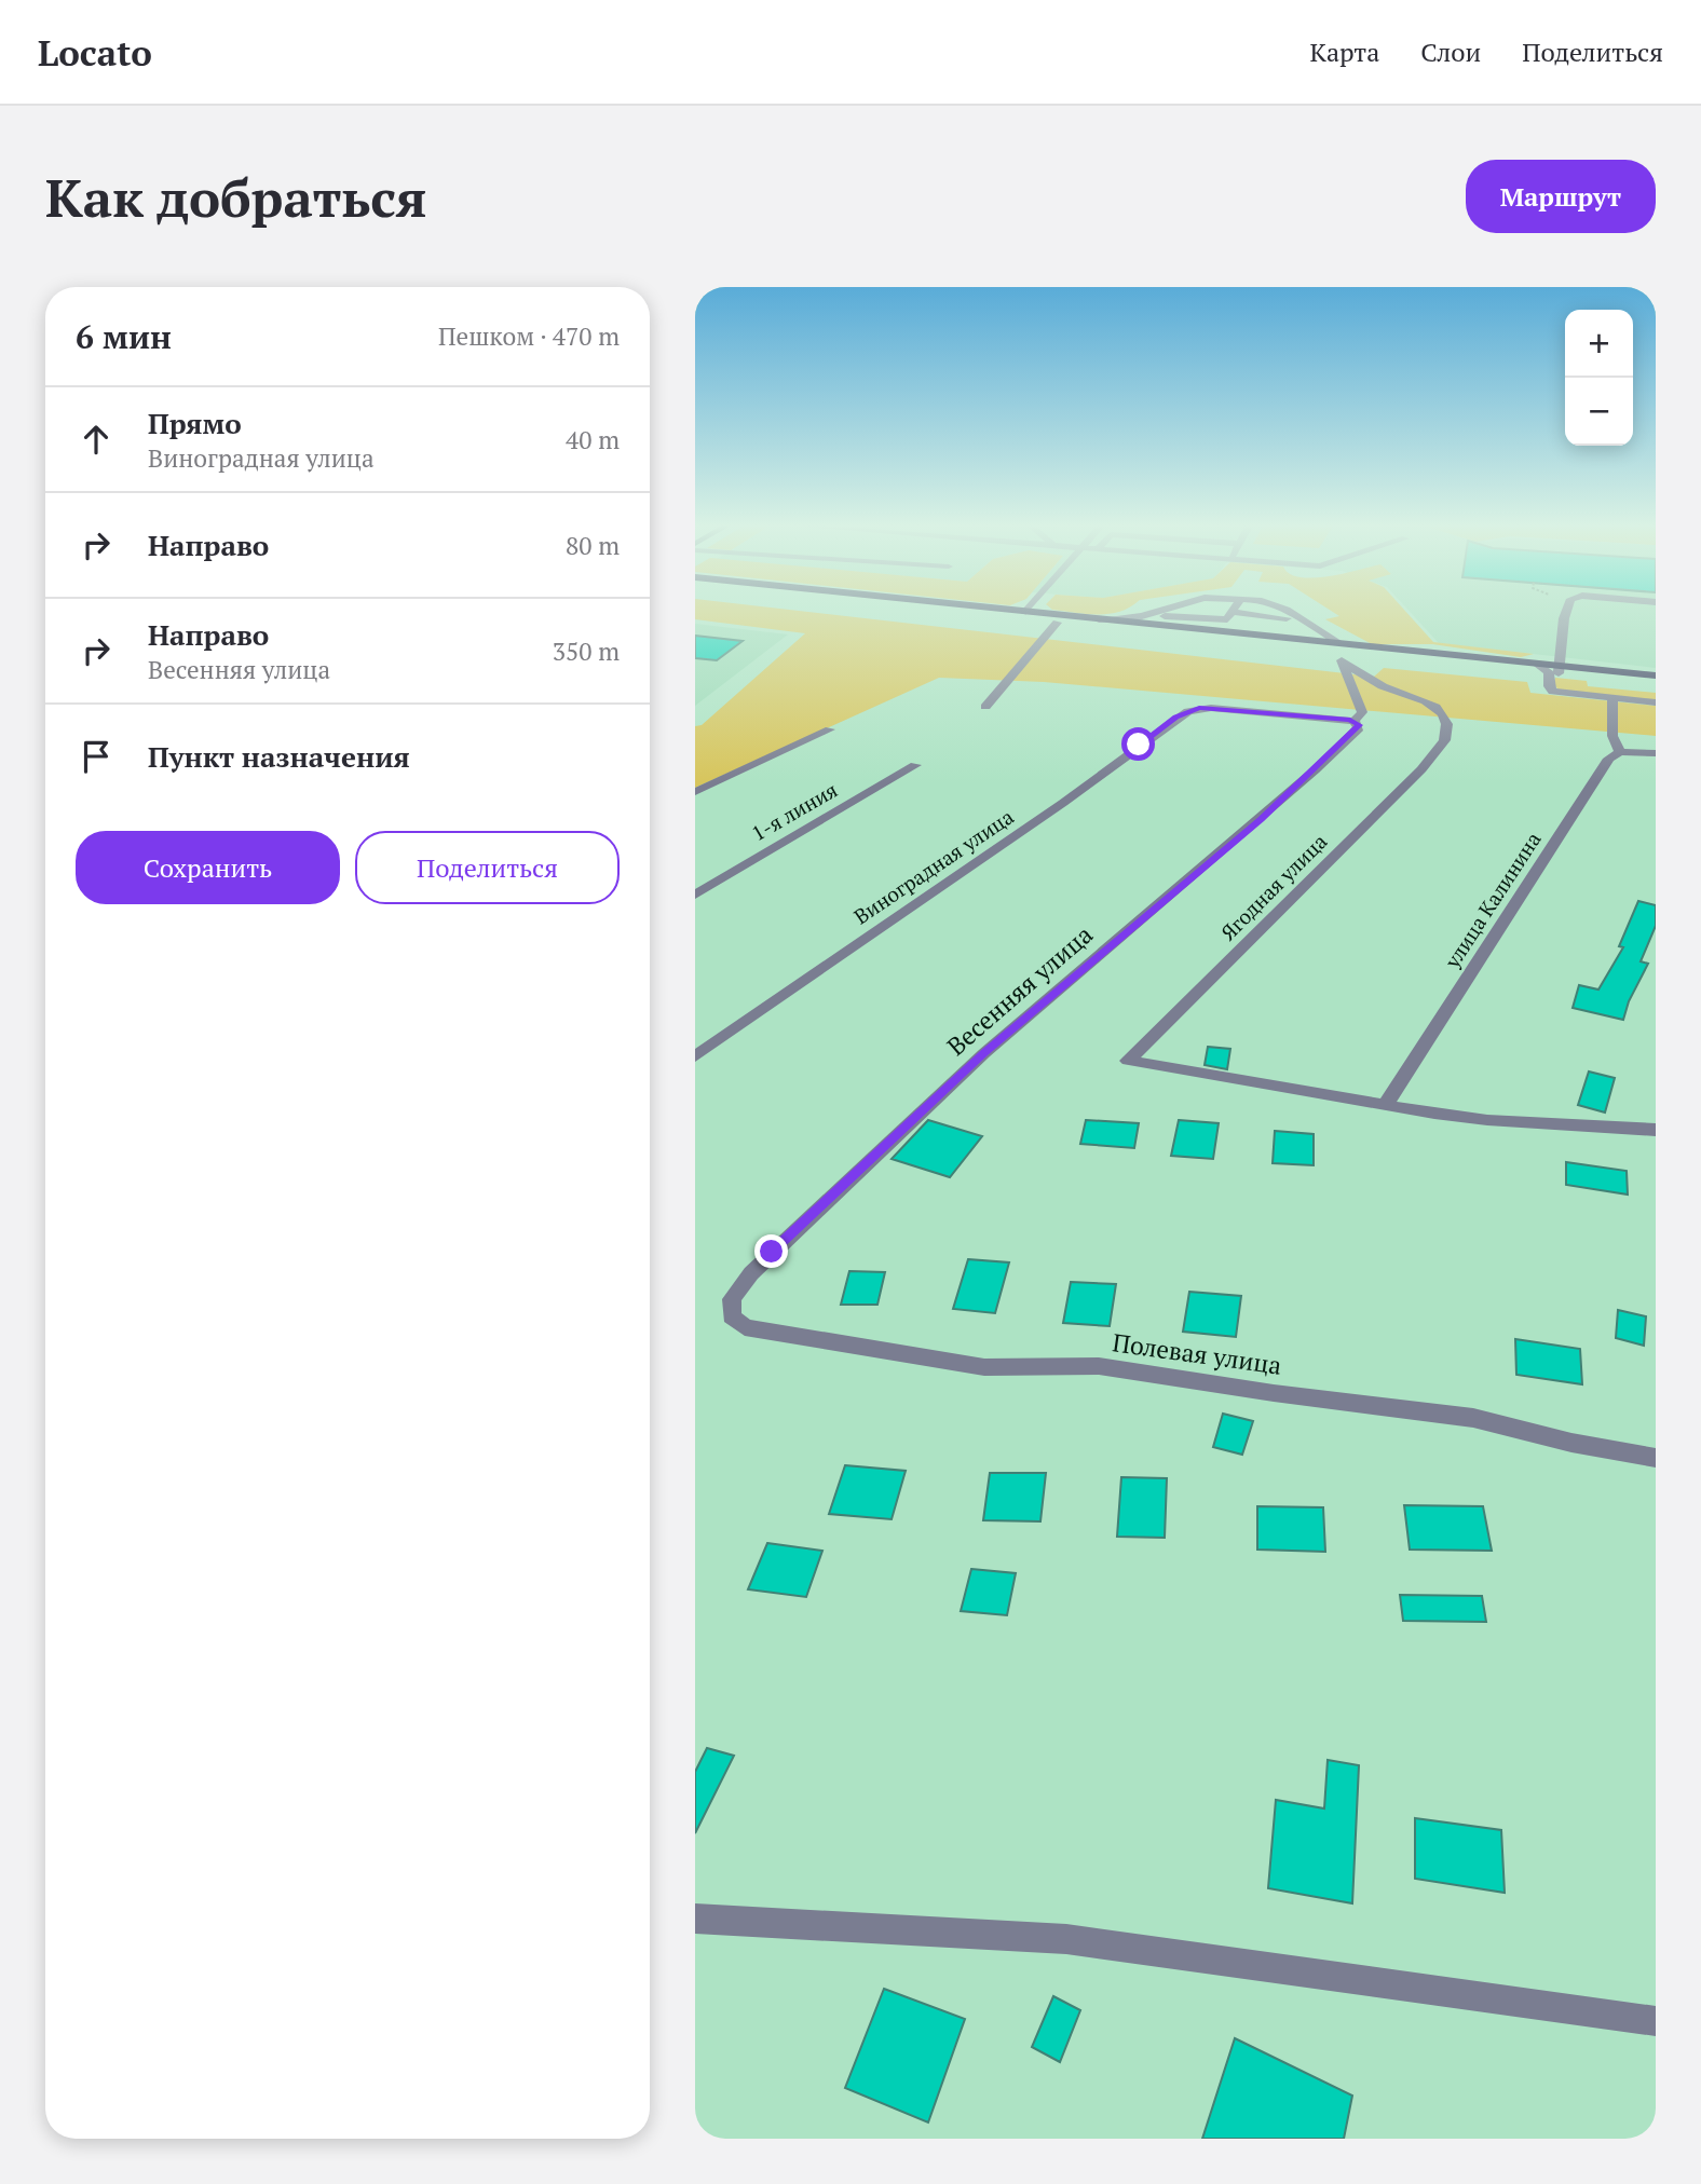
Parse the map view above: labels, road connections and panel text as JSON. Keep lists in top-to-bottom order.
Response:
{
  "streets": {
    "street": [
      "1-я линия",
      "Виноградная улица",
      "Ягодная улица",
      "улица Калинина",
      "Весенняя улица",
      "Полевая улица"
    ]
  },
  "crossings": [
    ["Виноградная улица", "Весенняя улица"],
    ["Ягодная улица", "улица Калинина"],
    ["Весенняя улица", "Полевая улица"]
  ],
  "page": {
    "header": "Locato",
    "nav": ["Карта", "Слои", "Поделиться"],
    "buttons": [
      "Маршрут",
      ["Сохранить", "Поделиться"]
    ],
    "title": "Как добраться",
    "heading": ["6 мин", "Пешком · 470 m"],
    "map_buttons": ["+", "−"],
    "list": [
      ["Прямо", "Виноградная улица", "40 m"],
      ["Направо", "80 m"],
      ["Направо", "Весенняя улица", "350 m"],
      "Пункт назначения"
    ]
  }
}
